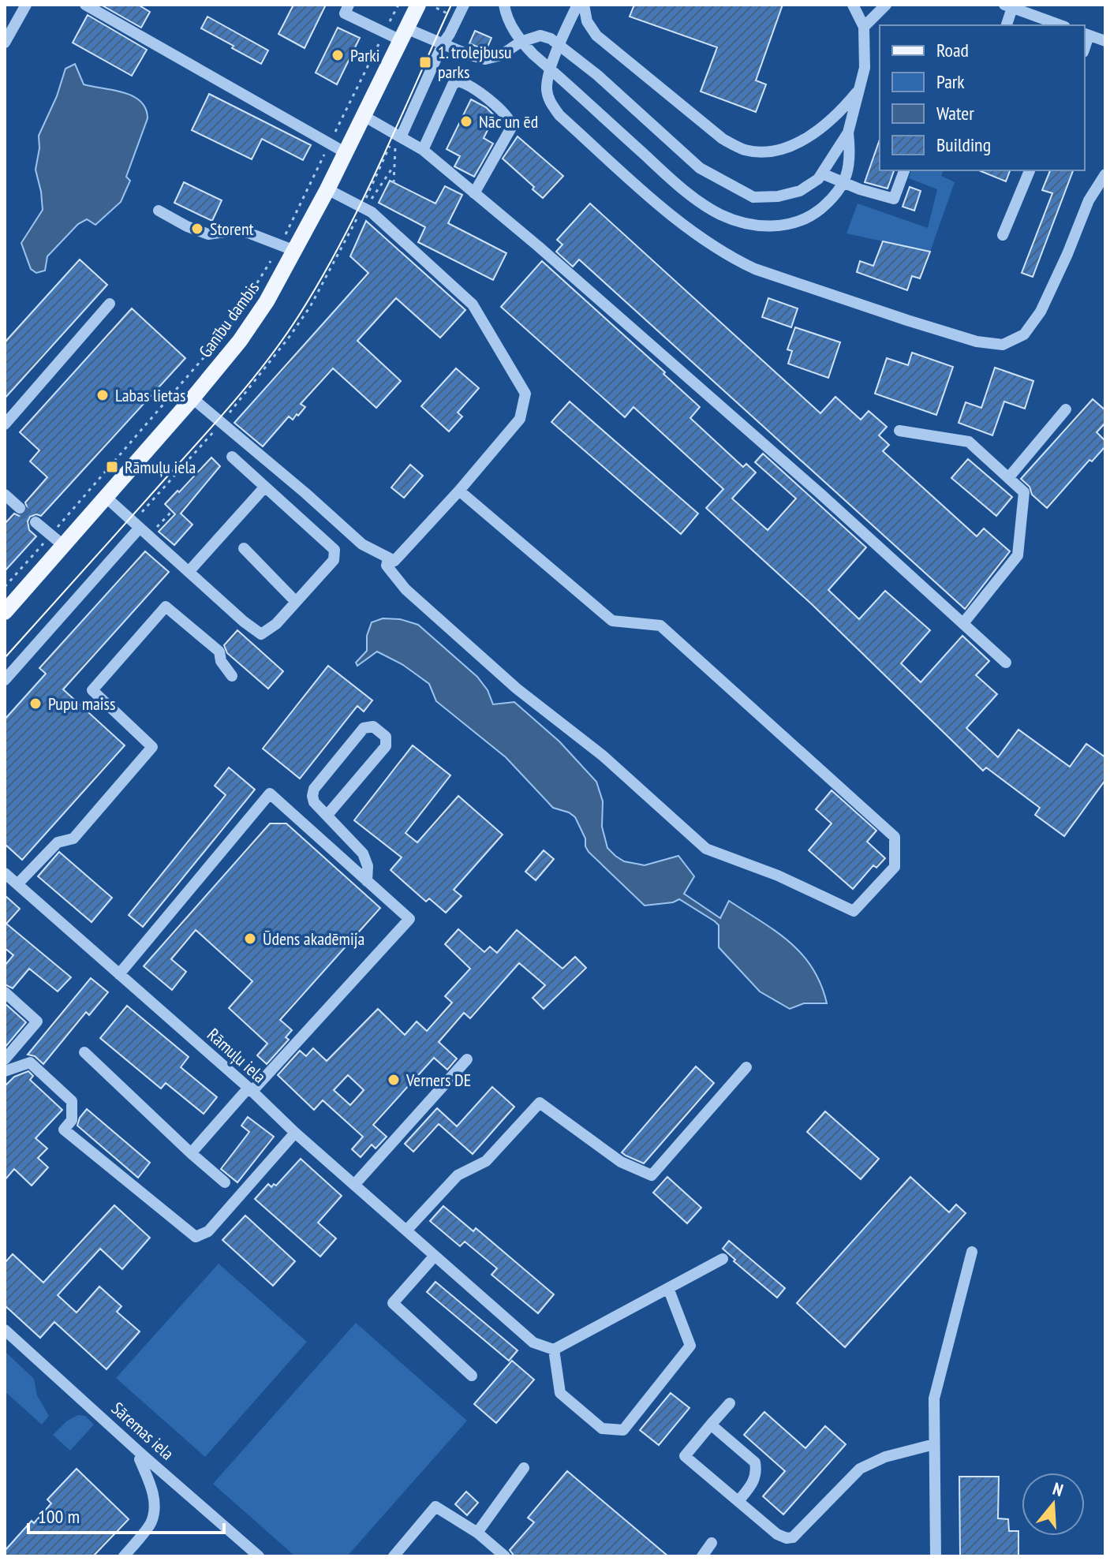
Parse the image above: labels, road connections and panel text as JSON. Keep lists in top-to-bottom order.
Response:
{
  "streets": {
    "main road": ["Ganību dambis"],
    "street": ["Rāmuļu iela", "Sāremas iela"]
  },
  "places": {
    "other": [
      "Parki",
      "Nāc un ēd",
      "Storent",
      "Labas lietas",
      "Pupu maiss",
      "Ūdens akadēmija",
      "Verners DE"
    ],
    "transit": ["1. trolejbusu parks", "Rāmuļu iela"]
  },
  "legend": [
    "Road",
    "Park",
    "Water",
    "Building"
  ],
  "scale_bar": "100 m",
  "north": "top"
}
